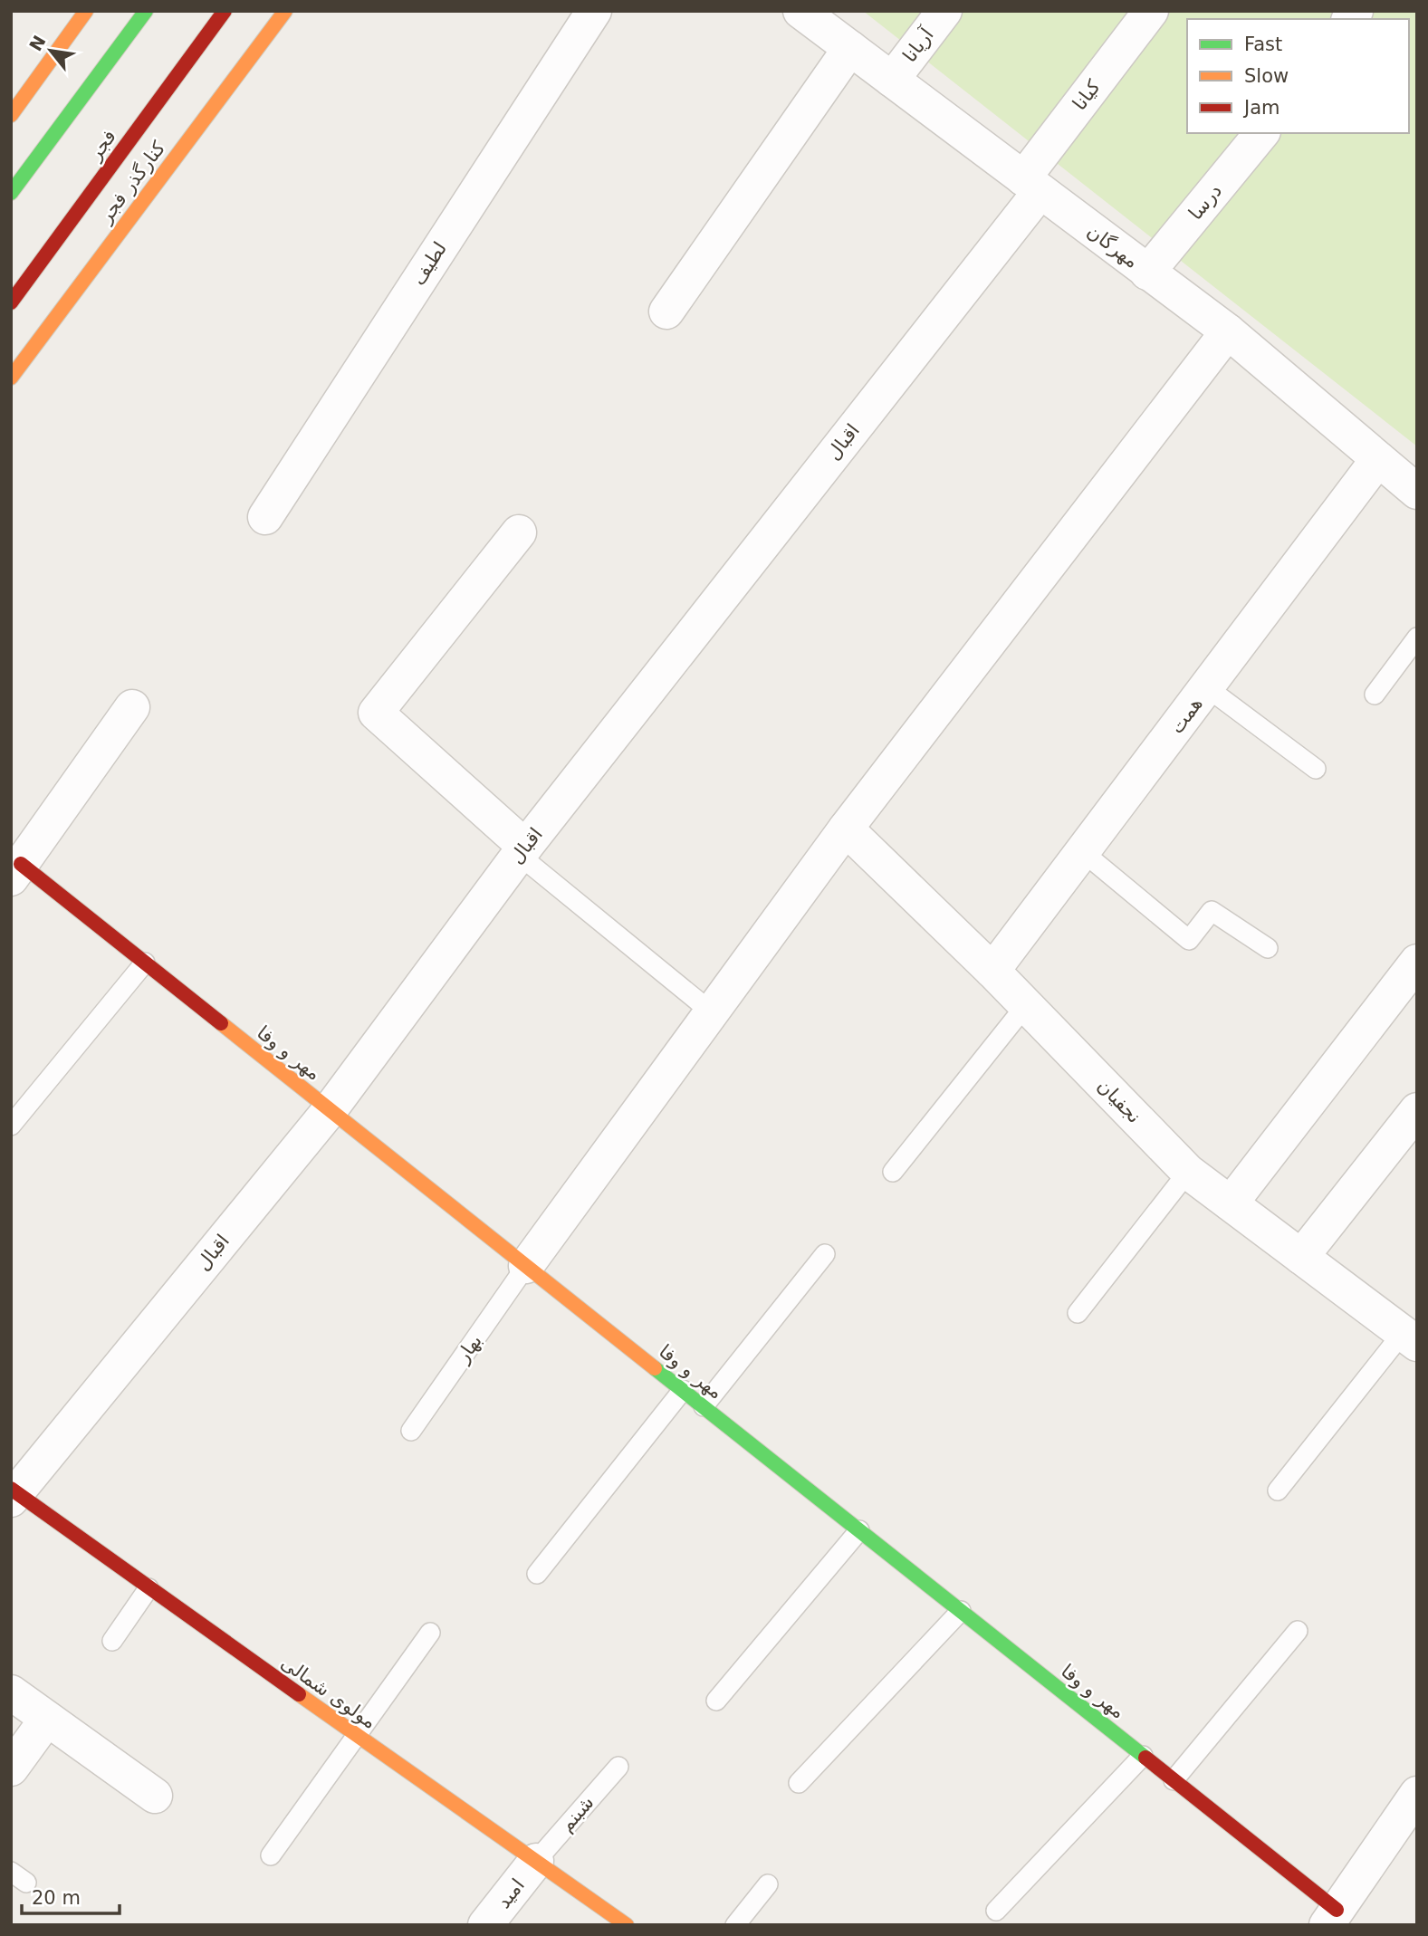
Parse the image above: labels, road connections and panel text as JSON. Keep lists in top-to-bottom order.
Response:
{
  "streets": {
    "street": [
      "آریانا",
      "کیانا",
      "فجر",
      "کنارگذر فجر",
      "درسا",
      "مهرگان",
      "لطیف",
      "اقبال",
      "همت",
      "مهر و وفا",
      "نجفیان",
      "مولوی شمالی",
      "امید"
    ],
    "lane": ["بهار", "شبنم"]
  },
  "crossings": [
    ["آریانا", "مهرگان"],
    ["کیانا", "مهرگان"],
    ["کیانا", "اقبال"],
    ["درسا", "مهرگان"],
    ["مهرگان", "اقبال"],
    ["مهرگان", "همت"],
    ["اقبال", "مهر و وفا"],
    ["اقبال", "مولوی شمالی"],
    ["همت", "نجفیان"],
    ["مهر و وفا", "بهار"],
    ["مولوی شمالی", "شبنم"],
    ["مولوی شمالی", "امید"],
    ["شبنم", "امید"]
  ],
  "legend": ["Fast", "Slow", "Jam"],
  "scale_bar": "20 m",
  "north": "top left"
}
